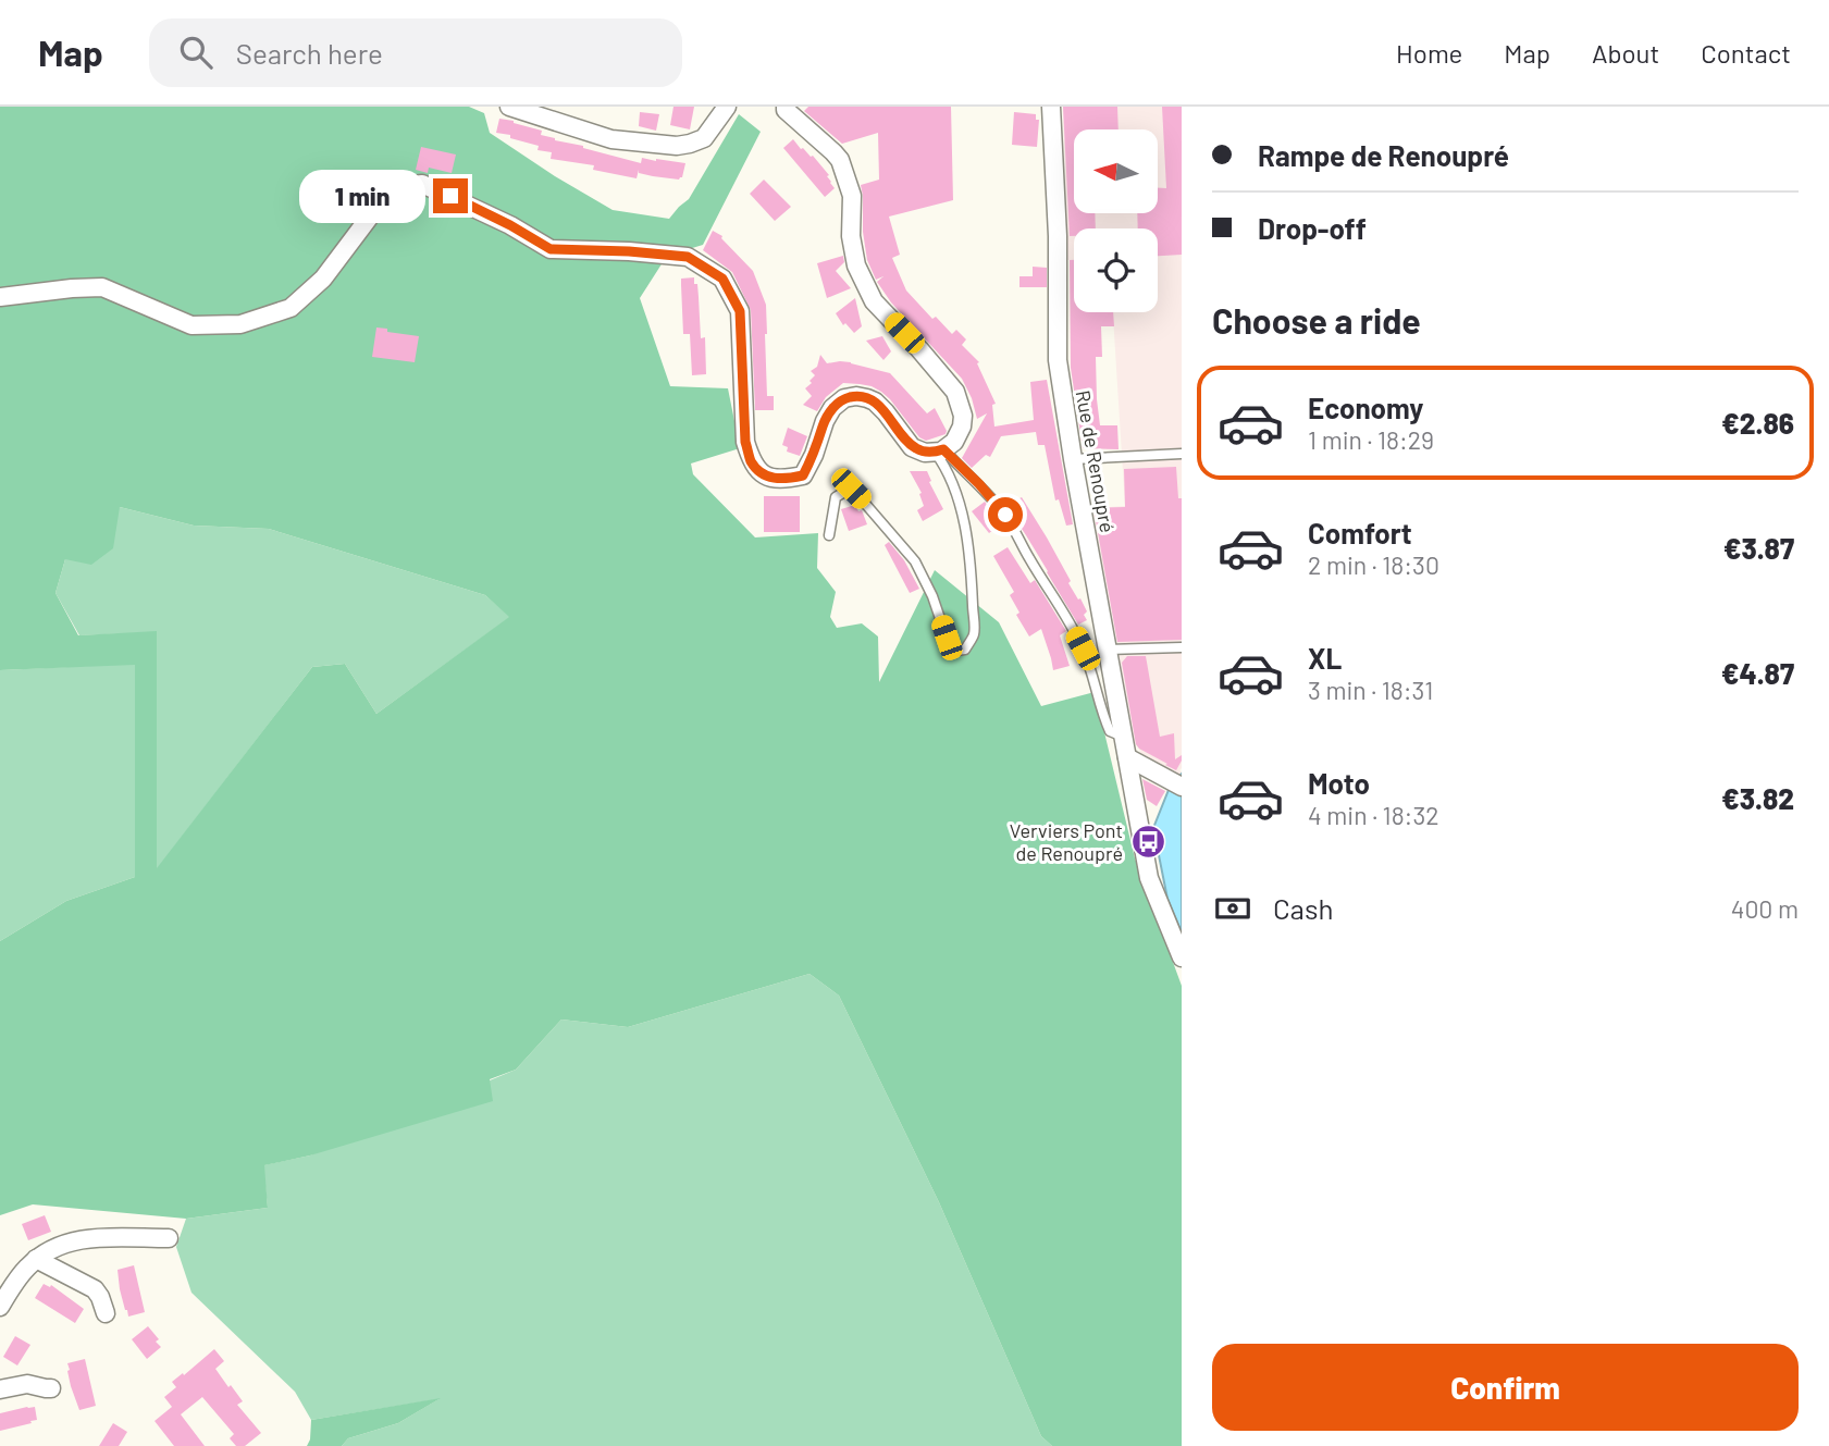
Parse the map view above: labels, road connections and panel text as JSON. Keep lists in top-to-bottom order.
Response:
{
  "streets": {
    "street": ["Rue de Renoupré"]
  },
  "places": {
    "bus stop": ["Verviers Pont de Renoupré"]
  },
  "north": "left",
  "page": {
    "header": "Map",
    "search": "Search here",
    "nav": [
      "Home",
      "Map",
      "About",
      "Contact"
    ],
    "banner": ["Rampe de Renoupré", "Drop-off"],
    "bubble": "1 min",
    "heading": "Choose a ride",
    "list": [
      {
        "name": "Economy",
        "note": "1 min · 18:29",
        "value": "€2.86"
      },
      {
        "name": "Comfort",
        "note": "2 min · 18:30",
        "value": "€3.87"
      },
      {
        "name": "XL",
        "note": "3 min · 18:31",
        "value": "€4.87"
      },
      {
        "name": "Moto",
        "note": "4 min · 18:32",
        "value": "€3.82"
      }
    ],
    "pay": ["Cash", "400 m"],
    "buttons": "Confirm"
  }
}
